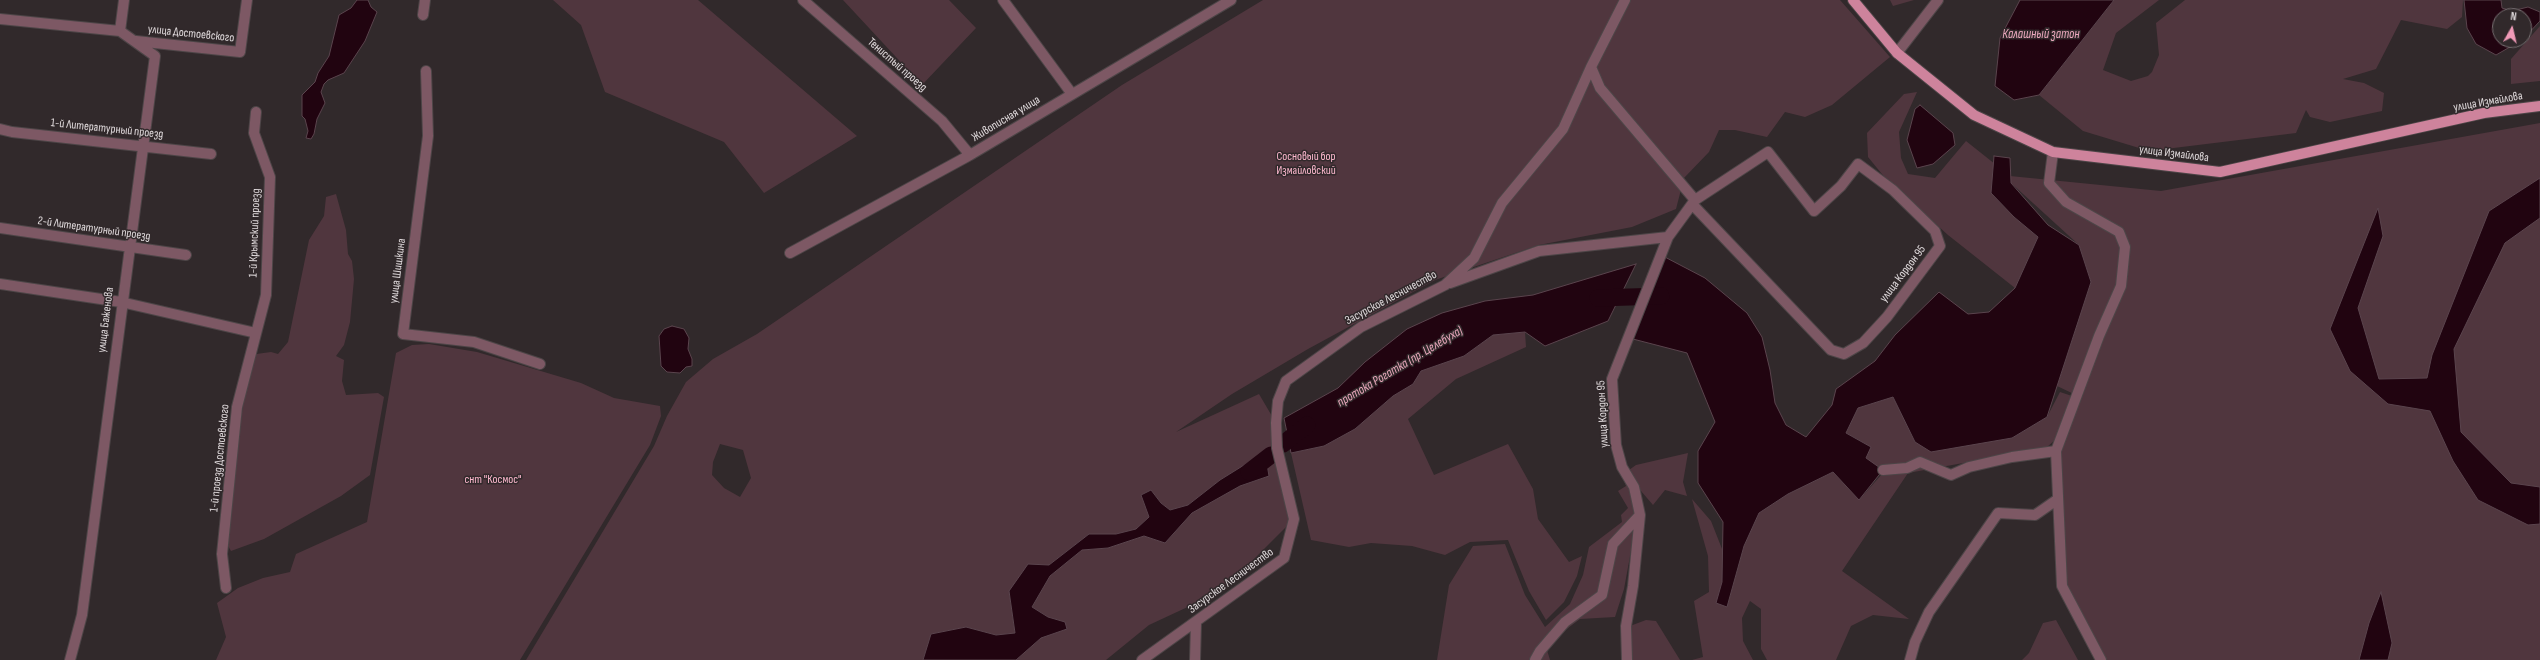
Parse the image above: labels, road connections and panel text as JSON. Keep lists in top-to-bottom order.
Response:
{
  "streets": {
    "main road": ["улица Измайлова"],
    "street": [
      "улица Достоевского",
      "Тенистый проезд",
      "Живописная улица",
      "1-й Литературный проезд",
      "2-й Литературный проезд",
      "1-й Крымский проезд",
      "улица Шишкина",
      "улица Кордон 95",
      "Засурское Лесничество",
      "улица Баженова",
      "1-й проезд Достоевского"
    ]
  },
  "crossings": [
    ["улица Достоевского", "улица Баженова"],
    ["Тенистый проезд", "Живописная улица"],
    ["1-й Литературный проезд", "улица Баженова"],
    ["2-й Литературный проезд", "улица Баженова"],
    ["1-й Крымский проезд", "1-й проезд Достоевского"],
    ["улица Кордон 95", "Засурское Лесничество"]
  ],
  "water": ["Калашный затон", "протока Рогатка (пр. Целебуха)"],
  "parks": ["Сосновый бор Измайловский", "снт \"Космос\""],
  "north": "top"
}
